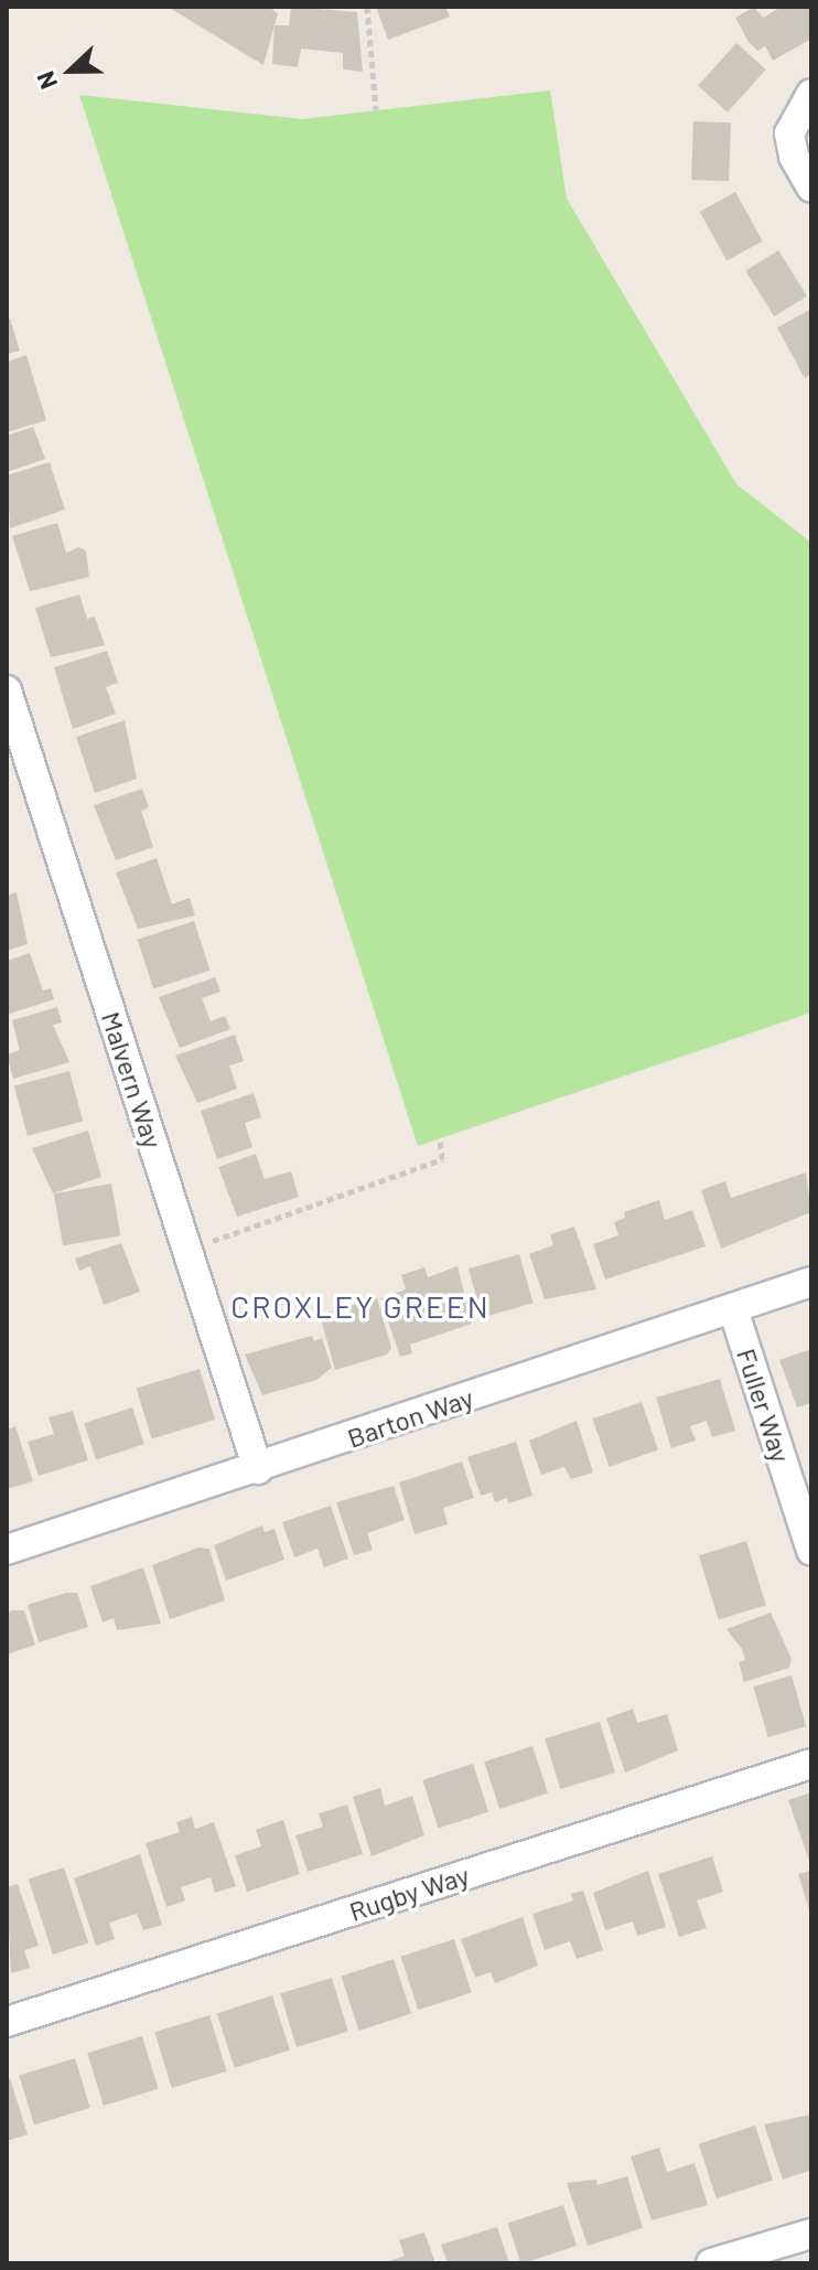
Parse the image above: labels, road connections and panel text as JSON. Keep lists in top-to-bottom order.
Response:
{
  "streets": {
    "street": [
      "Malvern Way",
      "Fuller Way",
      "Barton Way",
      "Rugby Way"
    ]
  },
  "crossings": [
    ["Malvern Way", "Barton Way"],
    ["Fuller Way", "Barton Way"]
  ],
  "districts": ["CROXLEY GREEN"],
  "north": "left"
}
